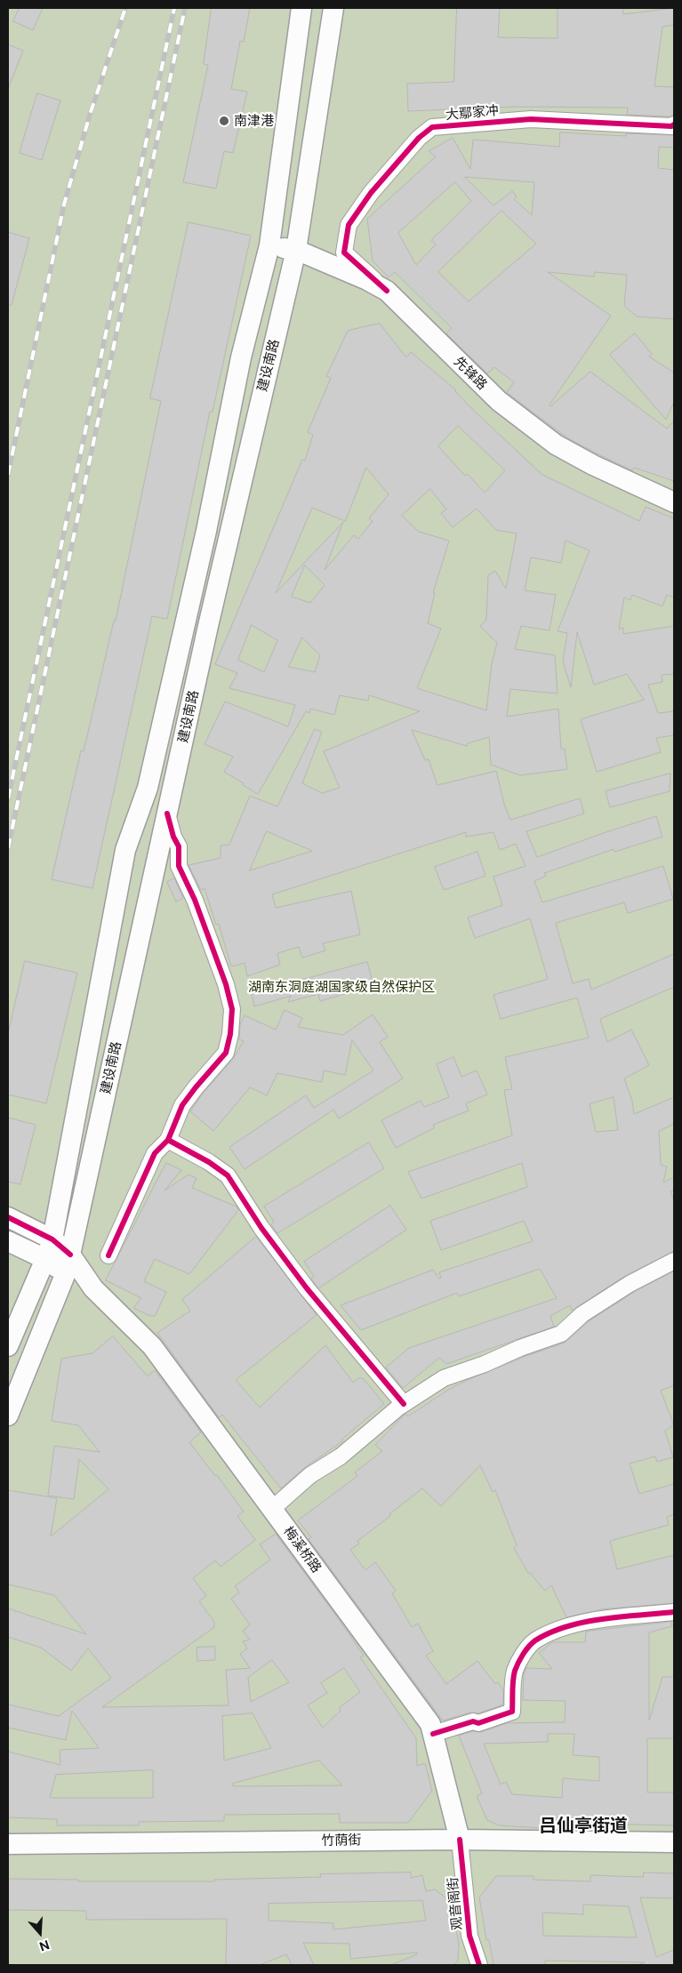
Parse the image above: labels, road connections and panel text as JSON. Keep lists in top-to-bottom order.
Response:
{
  "streets": {
    "main road": [
      "建设南路",
      "先锋路",
      "梅溪桥路",
      "竹荫街"
    ],
    "street": ["大鄢家冲", "观音阁街"]
  },
  "crossings": [
    ["大鄢家冲", "先锋路"],
    ["建设南路", "先锋路"],
    ["梅溪桥路", "竹荫街"],
    ["梅溪桥路", "观音阁街"],
    ["竹荫街", "观音阁街"]
  ],
  "districts": ["吕仙亭街道"],
  "parks": ["湖南东洞庭湖国家级自然保护区"],
  "places": ["南津港"],
  "north": "bottom"
}
